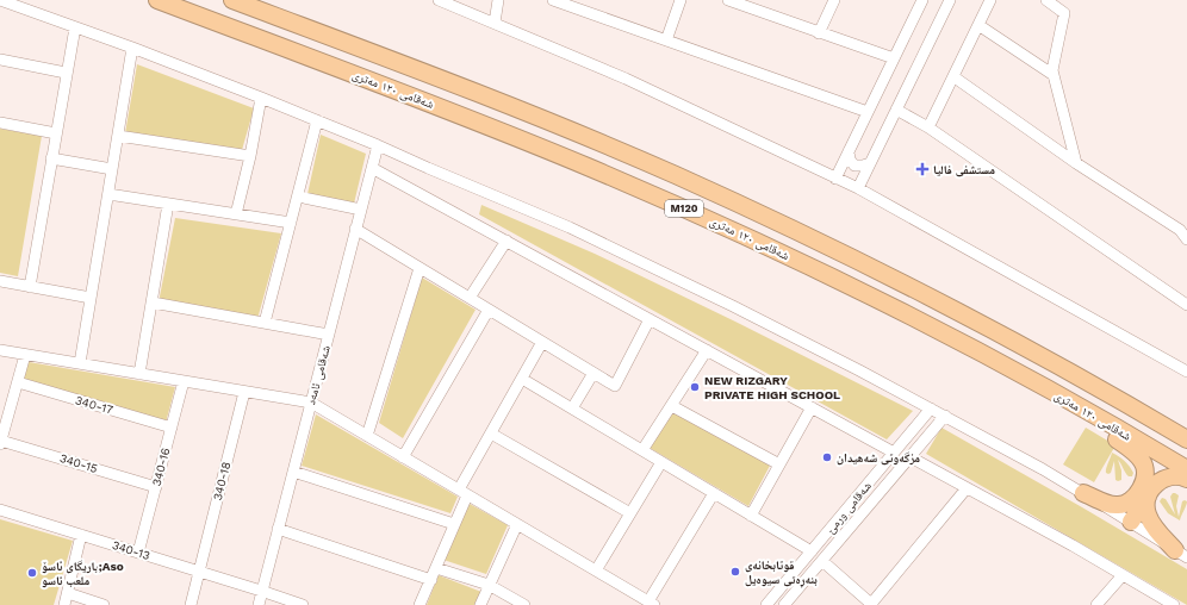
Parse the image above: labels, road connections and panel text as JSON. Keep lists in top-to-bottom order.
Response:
{
  "streets": {
    "highway": ["شەقامی ١٢٠ مەتری", "M120"],
    "street": [
      "شەقامی ئامەد",
      "340-17",
      "340-15",
      "340-16",
      "340-18",
      "شەقامی ورمێ",
      "340-13"
    ]
  },
  "crossings": [
    ["شەقامی ئامەد", "340-13"],
    ["340-17", "340-16"],
    ["340-15", "340-16"],
    ["340-16", "340-13"],
    ["340-18", "340-13"]
  ],
  "places": {
    "health": ["مستشفى فاليا"],
    "other": [
      "NEW RIZGARY PRIVATE HIGH SCHOOL",
      "مزگەوتی شەهیدان",
      "قوتابخانەی بنەڕەتی سیوەیل",
      "یاریگای ئاسۆ;Aso ملعب ئاسو"
    ]
  }
}
